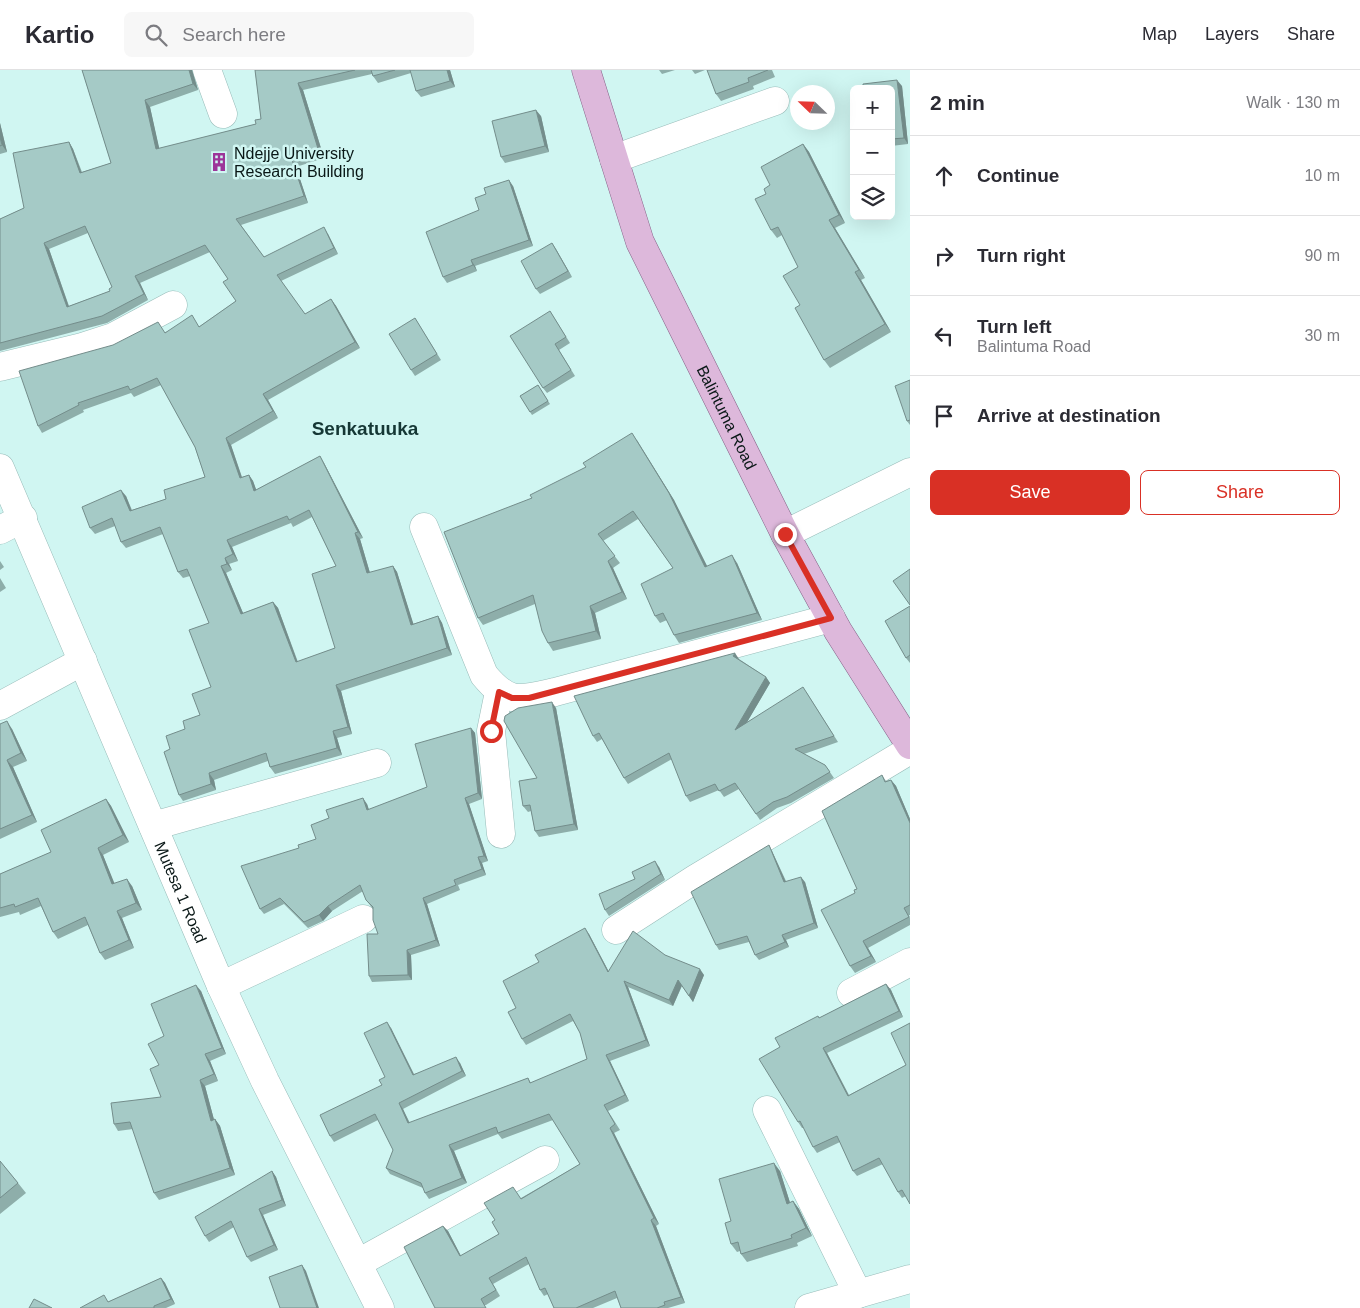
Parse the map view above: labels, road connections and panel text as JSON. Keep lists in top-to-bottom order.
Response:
{
  "streets": {
    "main road": ["Balintuma Road"],
    "street": ["Mutesa 1 Road"]
  },
  "districts": ["Senkatuuka"],
  "places": {
    "building": ["Ndejje University Research Building"]
  },
  "north": "top left",
  "page": {
    "header": "Kartio",
    "search": "Search here",
    "nav": ["Map", "Layers", "Share"],
    "heading": ["2 min", "Walk · 130 m"],
    "map_buttons": ["+", "−"],
    "list": [
      ["Continue", "10 m"],
      ["Turn right", "90 m"],
      ["Turn left", "Balintuma Road", "30 m"],
      "Arrive at destination"
    ],
    "buttons": ["Save", "Share"]
  }
}
